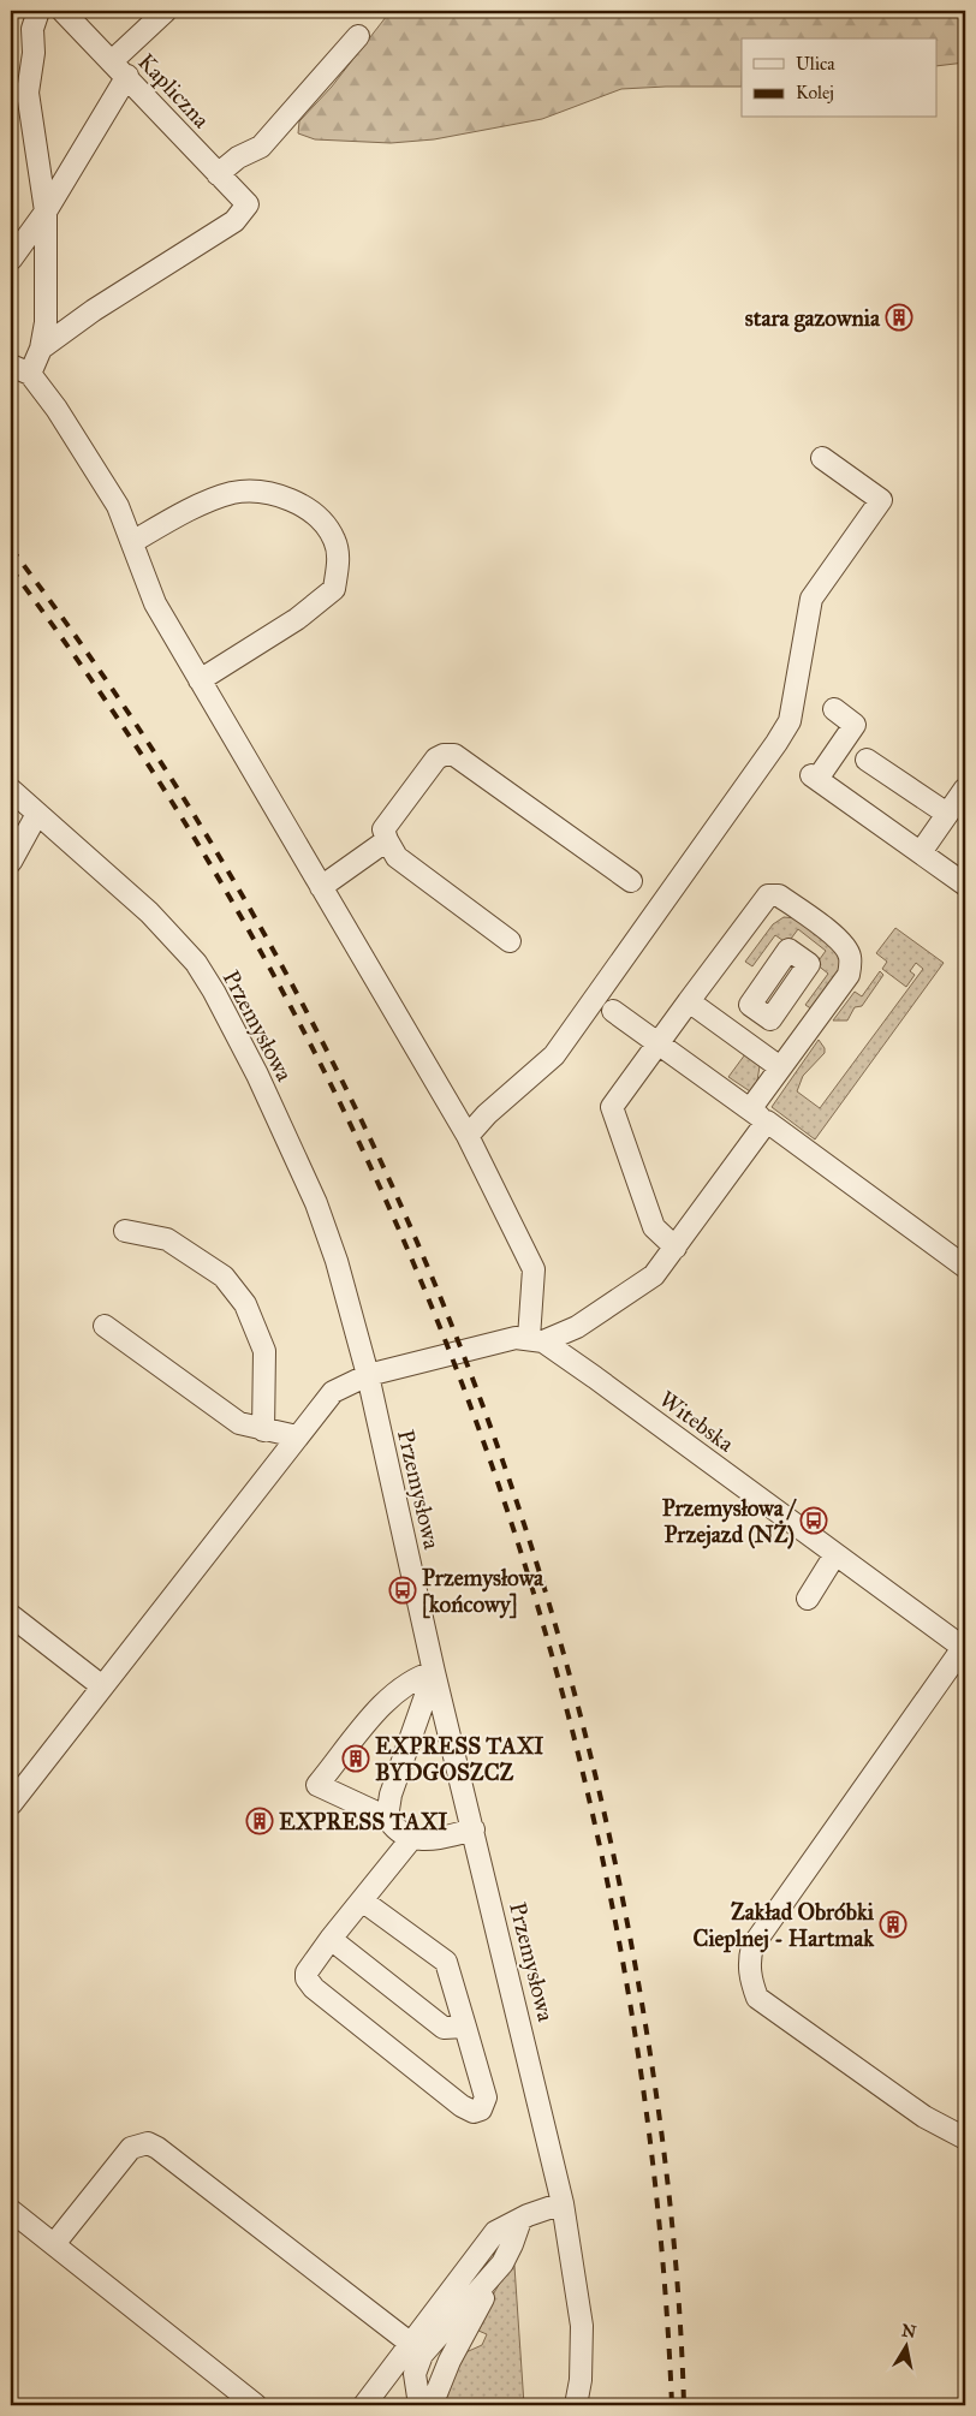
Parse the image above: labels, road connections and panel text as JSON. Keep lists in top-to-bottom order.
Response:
{
  "streets": {
    "street": ["Kapliczna", "Przemysłowa", "Witebska"]
  },
  "places": {
    "building": [
      "stara gazownia",
      "EXPRESS TAXI BYDGOSZCZ",
      "EXPRESS TAXI",
      "Zakład Obróbki Cieplnej - Hartmak"
    ],
    "bus stop": ["Przemysłowa / Przejazd (NŻ)", "Przemysłowa [końcowy]"]
  },
  "legend": ["Ulica", "Kolej"],
  "north": "top"
}
